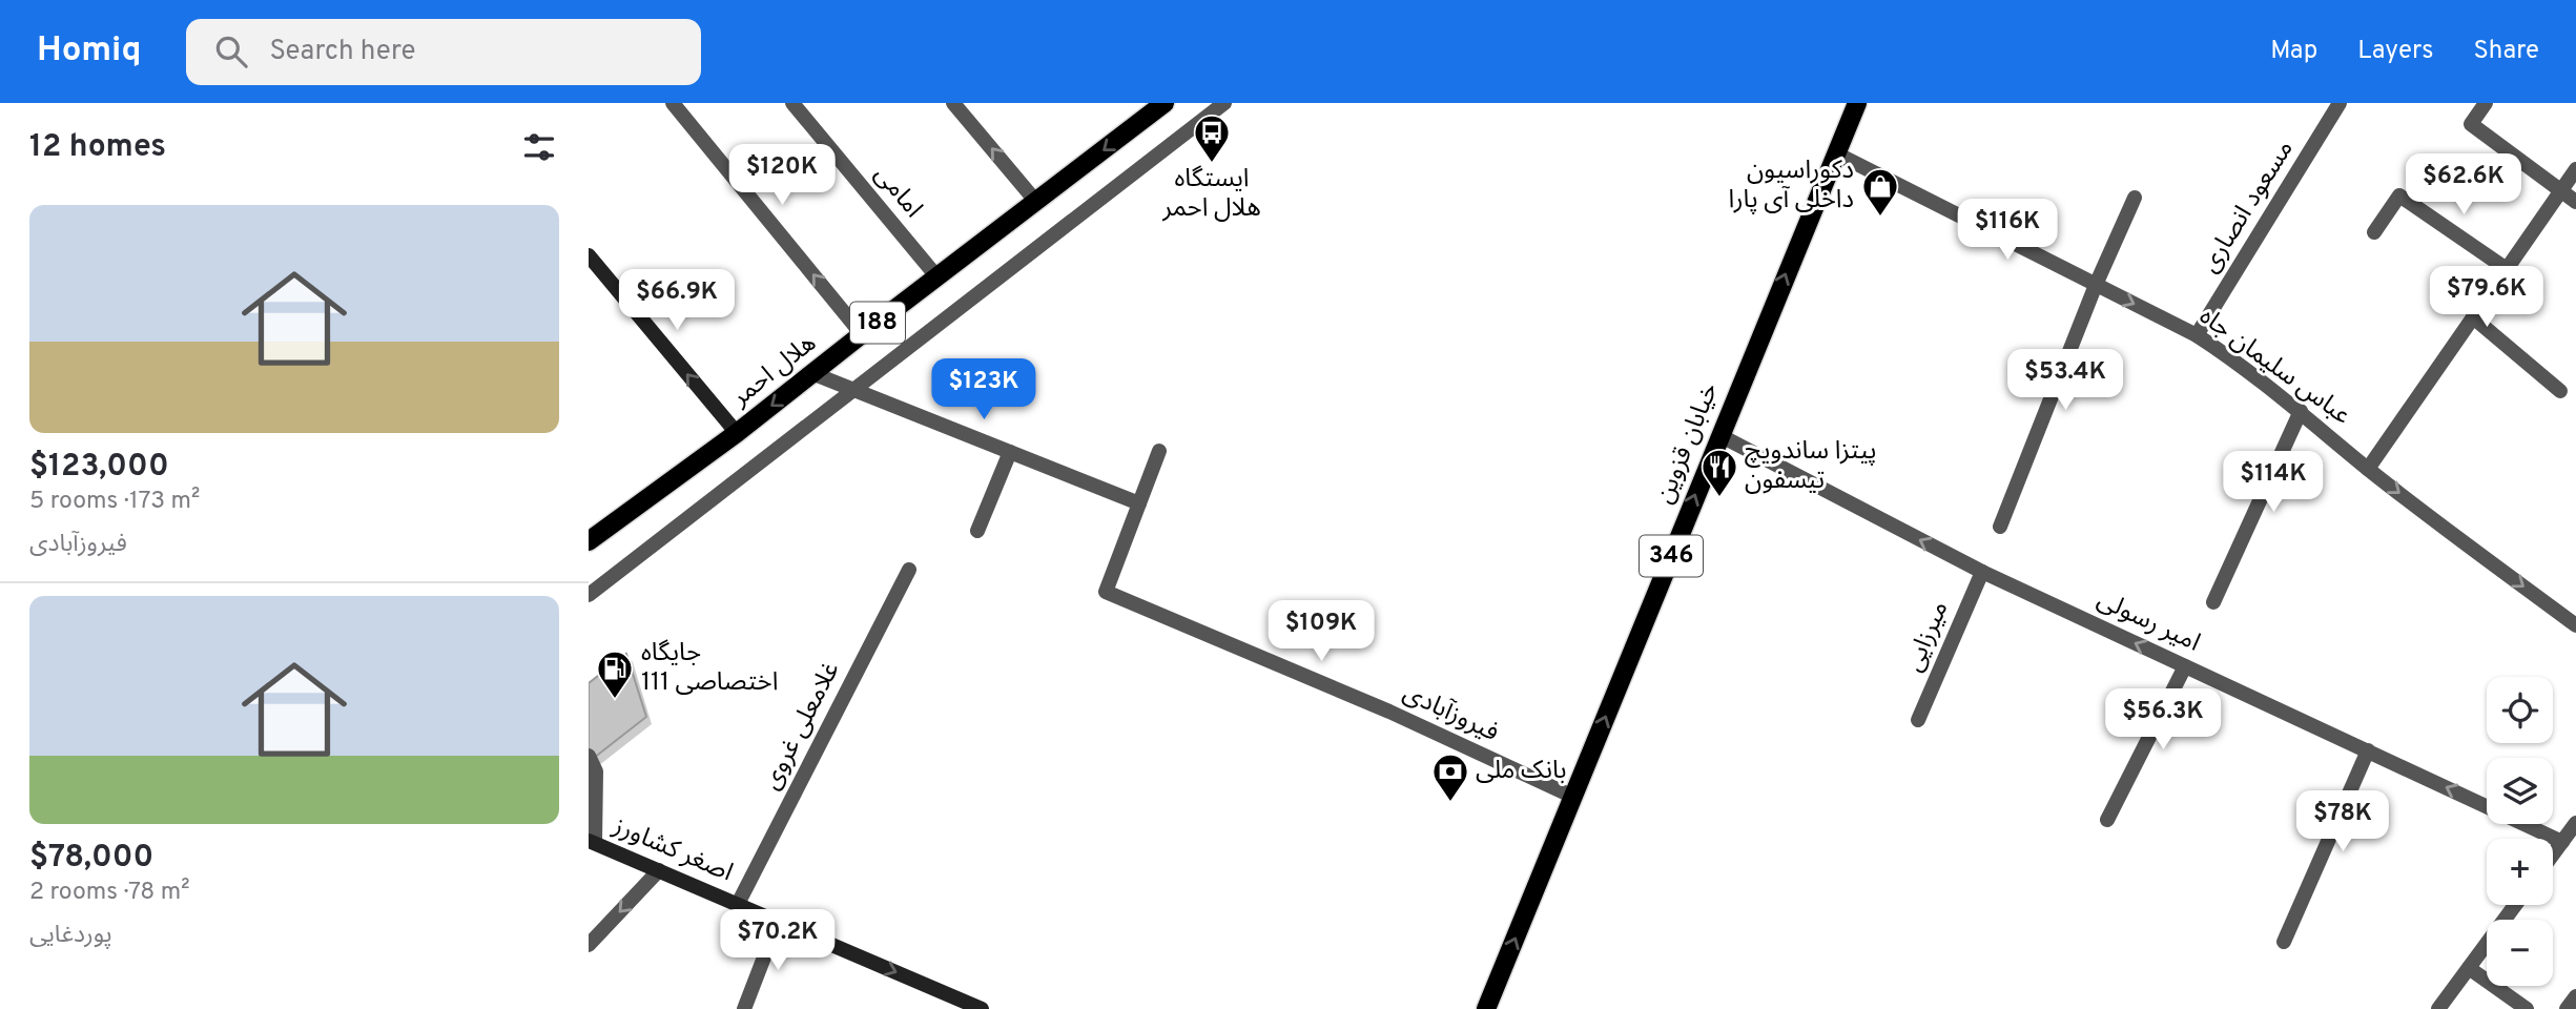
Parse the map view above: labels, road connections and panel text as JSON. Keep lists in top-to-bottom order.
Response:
{
  "streets": {
    "main road": [
      "188",
      "هلال احمر",
      "خیابان قزوین",
      "346"
    ],
    "street": [
      "امامی",
      "مسعود انصاری",
      "عباس سلیمان جاه",
      "امیر رسولی",
      "میرزایی",
      "فیروزآبادی",
      "غلامعلی غروی",
      "اصغر کشاورز"
    ]
  },
  "crossings": [
    ["امامی", "هلال احمر"],
    ["مسعود انصاری", "عباس سلیمان جاه"],
    ["عباس سلیمان جاه", "خیابان قزوین"],
    ["خیابان قزوین", "امیر رسولی"],
    ["خیابان قزوین", "فیروزآبادی"],
    ["امیر رسولی", "میرزایی"],
    ["غلامعلی غروی", "اصغر کشاورز"]
  ],
  "one_way": [
    "عباس سلیمان جاه",
    "هلال احمر",
    "خیابان قزوین",
    "امیر رسولی",
    "اصغر کشاورز"
  ],
  "places": {
    "bus stop": ["ایستگاه هلال احمر"],
    "shop": ["دکوراسیون داخلی آی پارا"],
    "restaurant": ["پیتزا ساندویچ تیسفون"],
    "fuel station": ["جایگاه اختصاصی 111"],
    "bank": ["بانک ملی"]
  },
  "page": {
    "header": "Homiq",
    "search": "Search here",
    "nav": ["Map", "Layers", "Share"],
    "heading": "12 homes",
    "price": [
      "$120K",
      "$62.6K",
      "$116K",
      "$79.6K",
      "$66.9K",
      "$53.4K",
      "$123K",
      "$114K",
      "$109K",
      "$56.3K",
      "$78K",
      "$70.2K"
    ],
    "list": [
      {
        "name": "$123,000",
        "note": "5 rooms · 173 m² · فیروزآبادی"
      },
      {
        "name": "$78,000",
        "note": "2 rooms · 78 m² · پوردغایی"
      }
    ],
    "map_buttons": ["+", "−"]
  }
}
